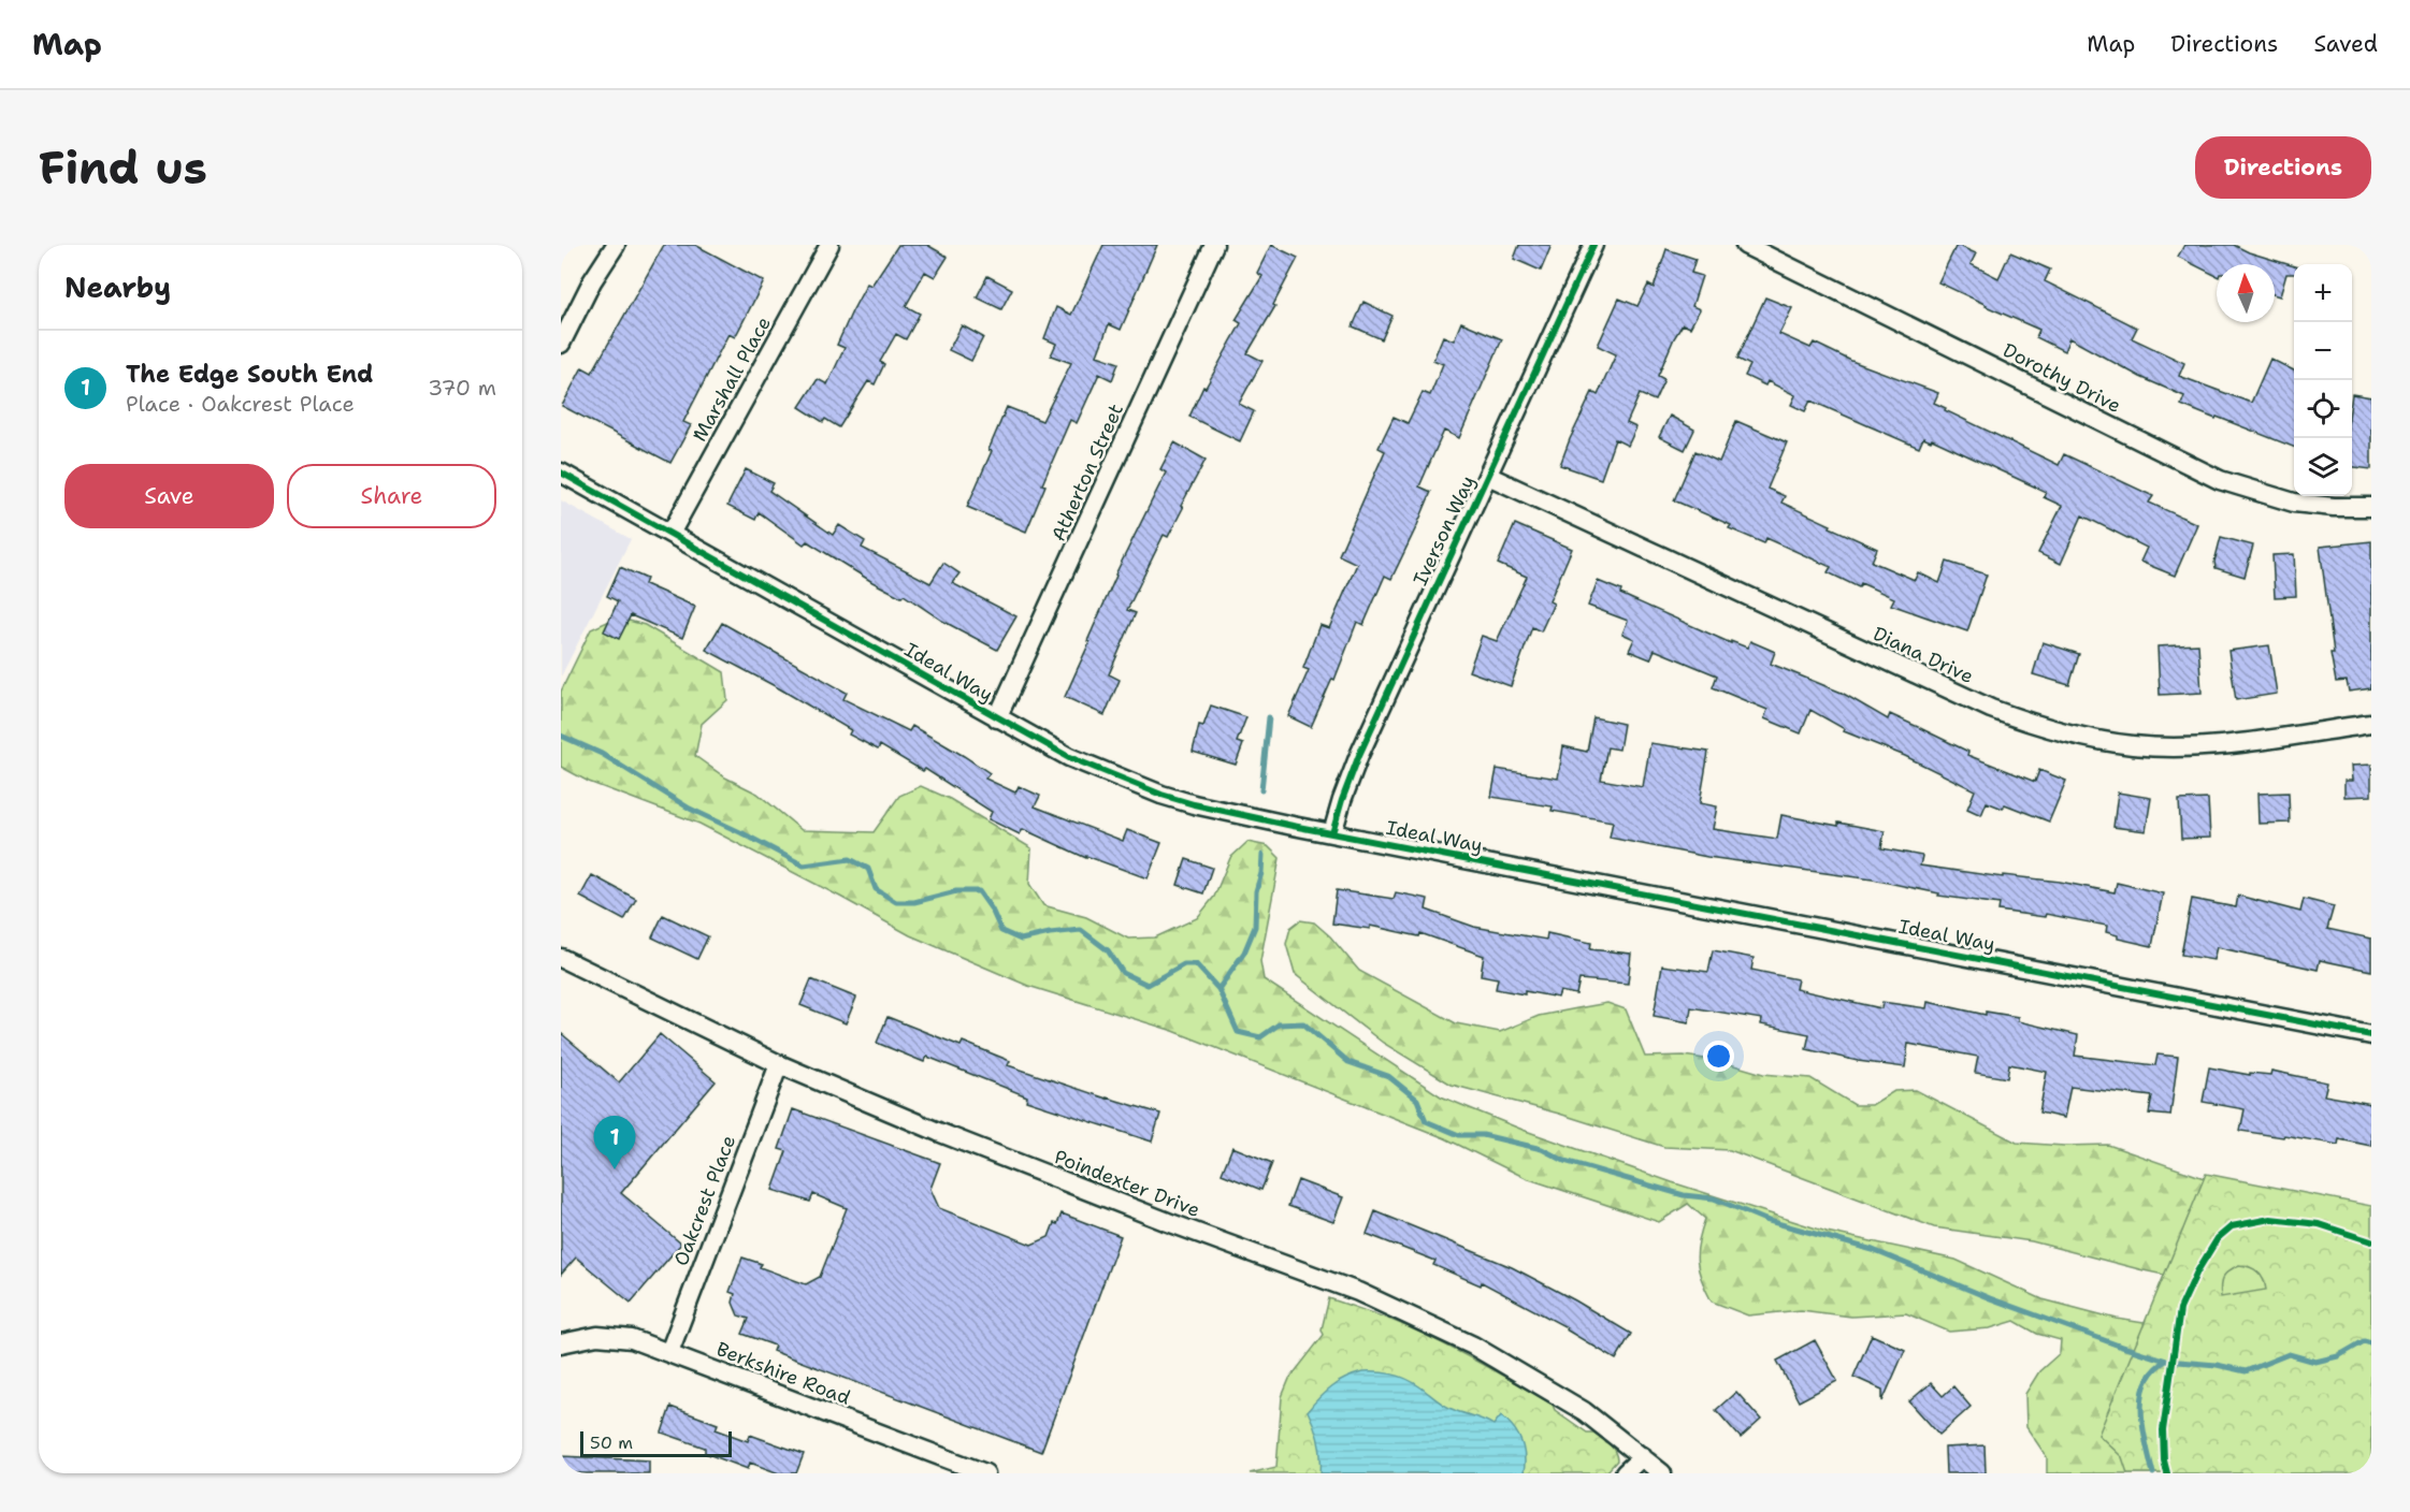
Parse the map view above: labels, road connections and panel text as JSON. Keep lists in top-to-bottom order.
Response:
{
  "streets": {
    "street": [
      "Dorothy Drive",
      "Marshall Place",
      "Atherton Street",
      "Iverson Way",
      "Diana Drive",
      "Ideal Way",
      "Poindexter Drive",
      "Oakcrest Place",
      "Berkshire Road"
    ]
  },
  "crossings": [
    ["Marshall Place", "Ideal Way"],
    ["Atherton Street", "Ideal Way"],
    ["Iverson Way", "Diana Drive"],
    ["Iverson Way", "Ideal Way"],
    ["Poindexter Drive", "Oakcrest Place"],
    ["Oakcrest Place", "Berkshire Road"]
  ],
  "scale_bar": "50 m",
  "north": "top",
  "page": {
    "header": "Map",
    "nav": ["Map", "Directions", "Saved"],
    "buttons": [
      "Directions",
      ["Save", "Share"]
    ],
    "title": "Find us",
    "heading": "Nearby",
    "map_buttons": ["+", "−"],
    "list": [
      {
        "mark": "1",
        "name": "The Edge South End",
        "note": "Place · Oakcrest Place",
        "value": "370 m"
      }
    ],
    "pins": "1",
    "scale": "50 m"
  }
}
